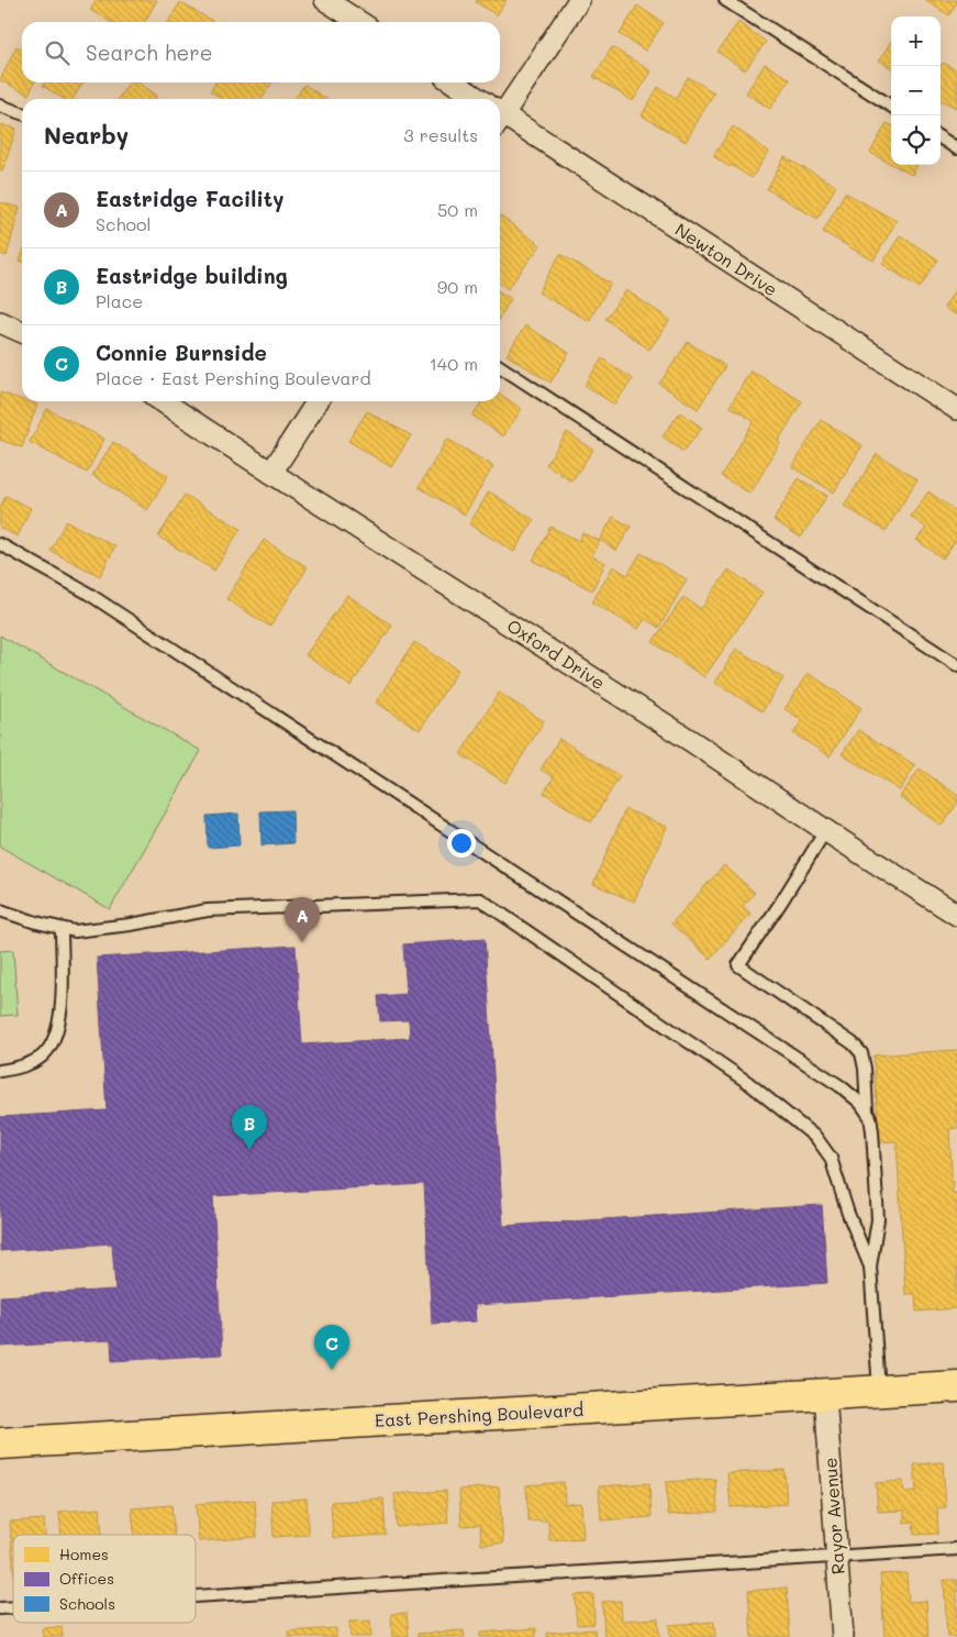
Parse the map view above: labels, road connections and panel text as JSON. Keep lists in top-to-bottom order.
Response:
{
  "streets": {
    "main road": ["East Pershing Boulevard"],
    "street": ["Newton Drive", "Oxford Drive", "Rayor Avenue"]
  },
  "crossings": [
    ["East Pershing Boulevard", "Rayor Avenue"]
  ],
  "legend": ["Homes", "Offices", "Schools"],
  "page": {
    "map_buttons": ["+", "−"],
    "search": "Search here",
    "heading": ["Nearby", "3 results"],
    "list": [
      {
        "mark": "A",
        "name": "Eastridge Facility",
        "note": "School",
        "value": "50 m"
      },
      {
        "mark": "B",
        "name": "Eastridge building",
        "note": "Place",
        "value": "90 m"
      },
      {
        "mark": "C",
        "name": "Connie Burnside",
        "note": "Place · East Pershing Boulevard",
        "value": "140 m"
      }
    ],
    "pins": ["A", "B", "C"]
  }
}
